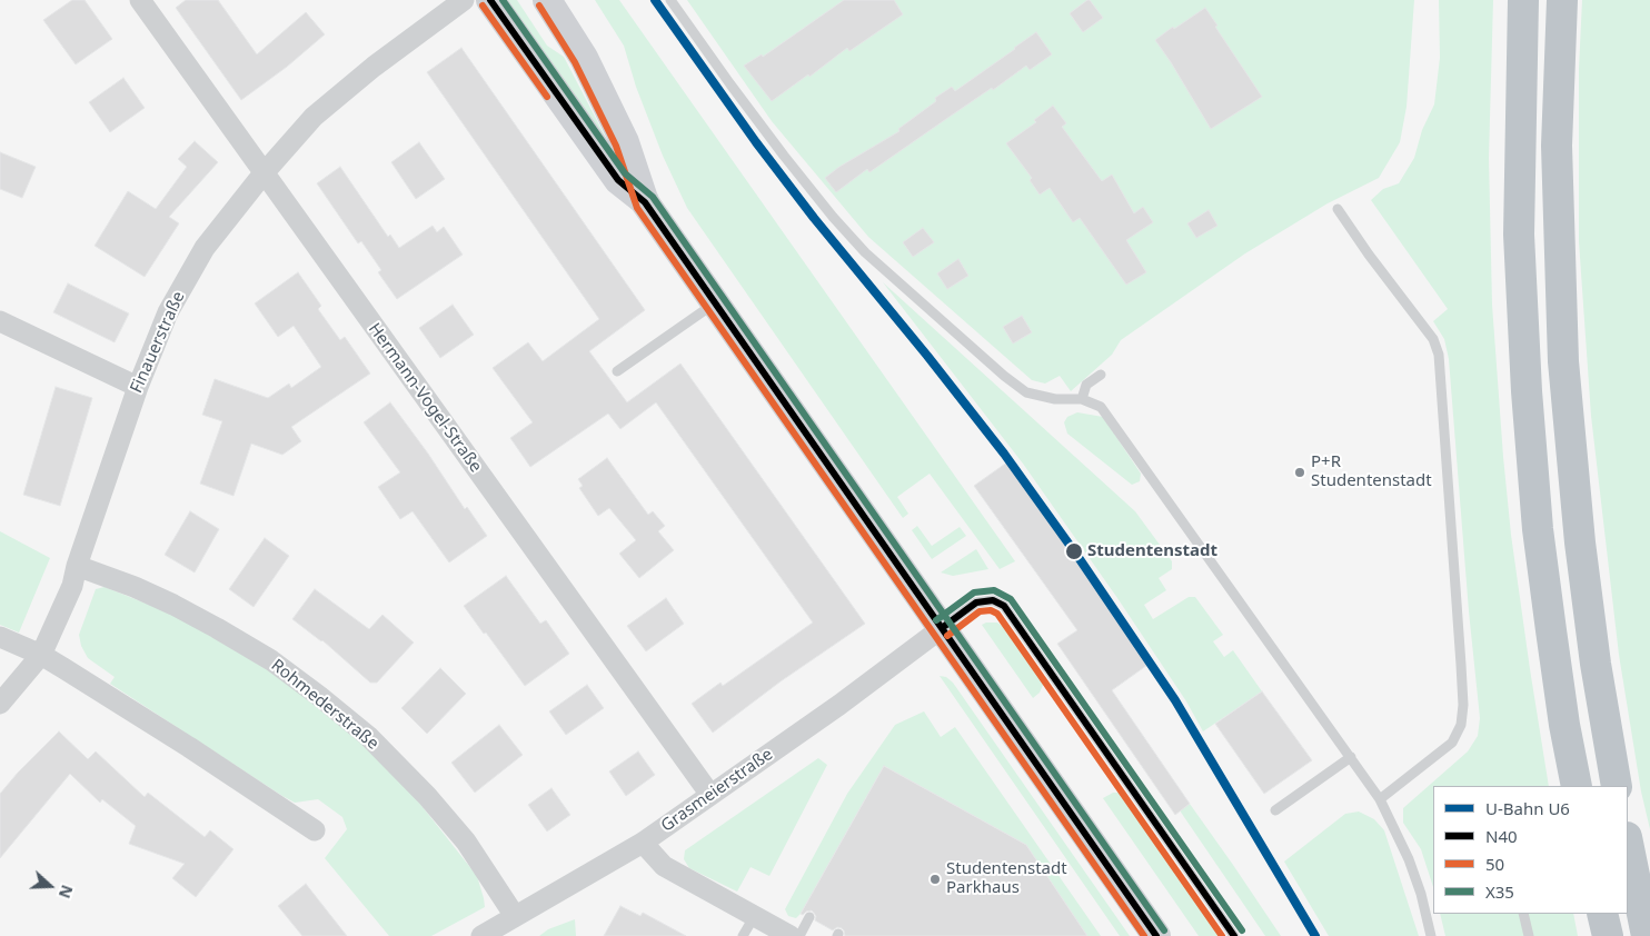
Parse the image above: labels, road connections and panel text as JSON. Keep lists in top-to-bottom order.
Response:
{
  "streets": {
    "street": [
      "Finauerstraße",
      "Hermann-Vogel-Straße",
      "Rohmederstraße",
      "Grasmeierstraße"
    ]
  },
  "crossings": [
    ["Finauerstraße", "Hermann-Vogel-Straße"],
    ["Finauerstraße", "Rohmederstraße"],
    ["Hermann-Vogel-Straße", "Grasmeierstraße"],
    ["Rohmederstraße", "Grasmeierstraße"]
  ],
  "places": ["P+R Studentenstadt", "Studentenstadt", "Studentenstadt Parkhaus"],
  "lines": [
    "metro line U6",
    "transit line N40",
    "transit line X35",
    "transit line 50"
  ],
  "legend": [
    "U-Bahn U6",
    "N40",
    "50",
    "X35"
  ],
  "north": "right"
}
